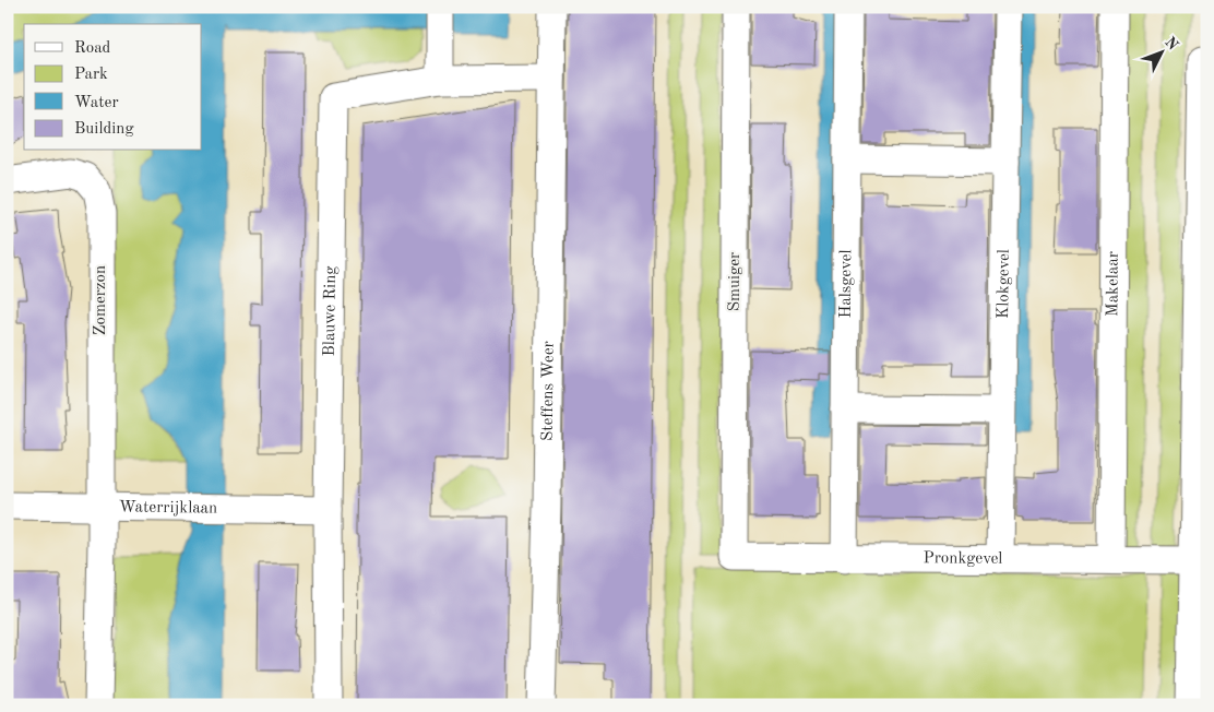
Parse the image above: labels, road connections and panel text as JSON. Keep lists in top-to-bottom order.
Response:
{
  "streets": {
    "street": [
      "Smuiger",
      "Halsgevel",
      "Klokgevel",
      "Makelaar",
      "Zomerzon",
      "Blauwe Ring",
      "Steffens Weer",
      "Waterrijklaan",
      "Pronkgevel"
    ]
  },
  "crossings": [
    ["Smuiger", "Pronkgevel"],
    ["Halsgevel", "Pronkgevel"],
    ["Klokgevel", "Pronkgevel"],
    ["Makelaar", "Pronkgevel"],
    ["Zomerzon", "Waterrijklaan"],
    ["Blauwe Ring", "Waterrijklaan"]
  ],
  "legend": [
    "Road",
    "Park",
    "Water",
    "Building"
  ],
  "north": "top right"
}
